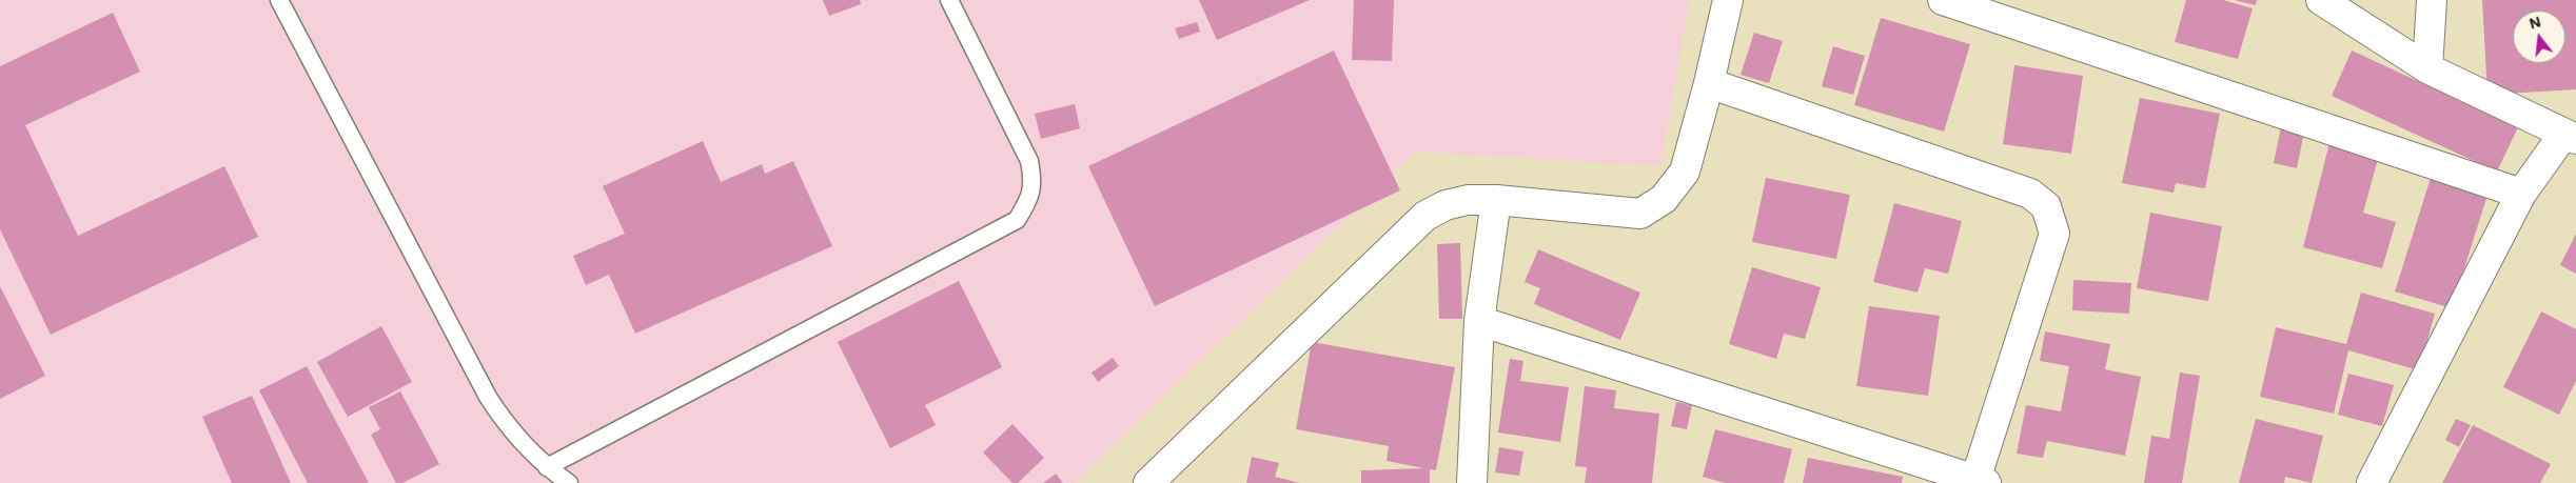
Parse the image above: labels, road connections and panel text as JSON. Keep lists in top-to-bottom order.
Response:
{
  "north": "top"
}
